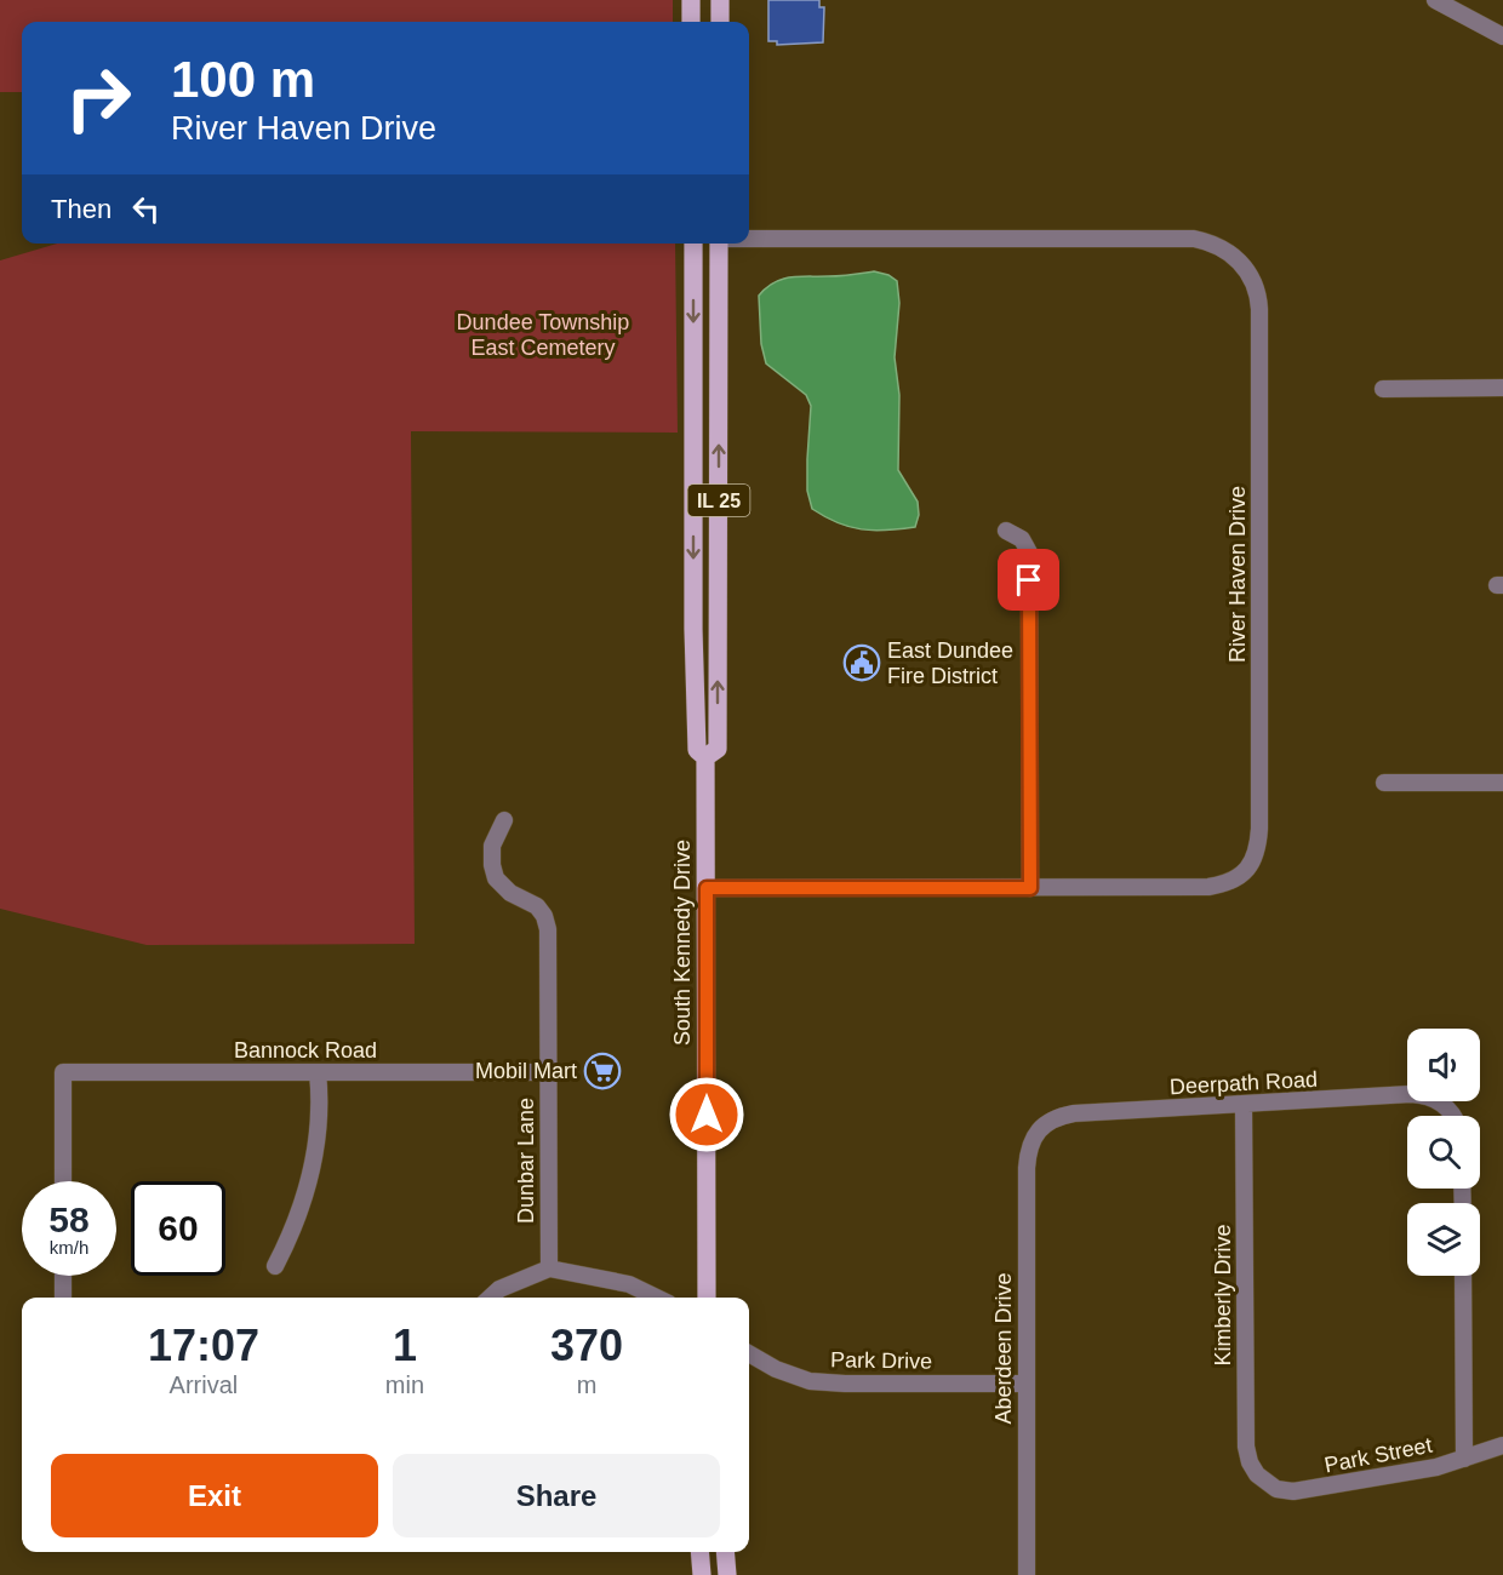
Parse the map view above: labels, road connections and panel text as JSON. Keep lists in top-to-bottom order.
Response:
{
  "streets": {
    "main road": ["IL 25", "South Kennedy Drive"],
    "street": [
      "River Haven Drive",
      "Bannock Road",
      "Deerpath Road",
      "Dunbar Lane",
      "Kimberly Drive",
      "Aberdeen Drive",
      "Park Drive",
      "Park Street"
    ]
  },
  "crossings": [
    ["River Haven Drive", "South Kennedy Drive"],
    ["Bannock Road", "Dunbar Lane"],
    ["Deerpath Road", "Kimberly Drive"],
    ["Deerpath Road", "Aberdeen Drive"],
    ["Kimberly Drive", "Park Street"],
    ["Aberdeen Drive", "Park Drive"]
  ],
  "parks": ["Dundee Township East Cemetery"],
  "places": {
    "public building": ["East Dundee Fire District"],
    "supermarket": ["Mobil Mart"]
  },
  "page": {
    "turn": ["100 m", "River Haven Drive"],
    "then": "Then",
    "speed": "58 km/h",
    "limit": "60",
    "eta": [
      "17:07",
      "Arrival",
      "1",
      "min",
      "370",
      "m"
    ],
    "buttons": ["Exit", "Share"]
  }
}
